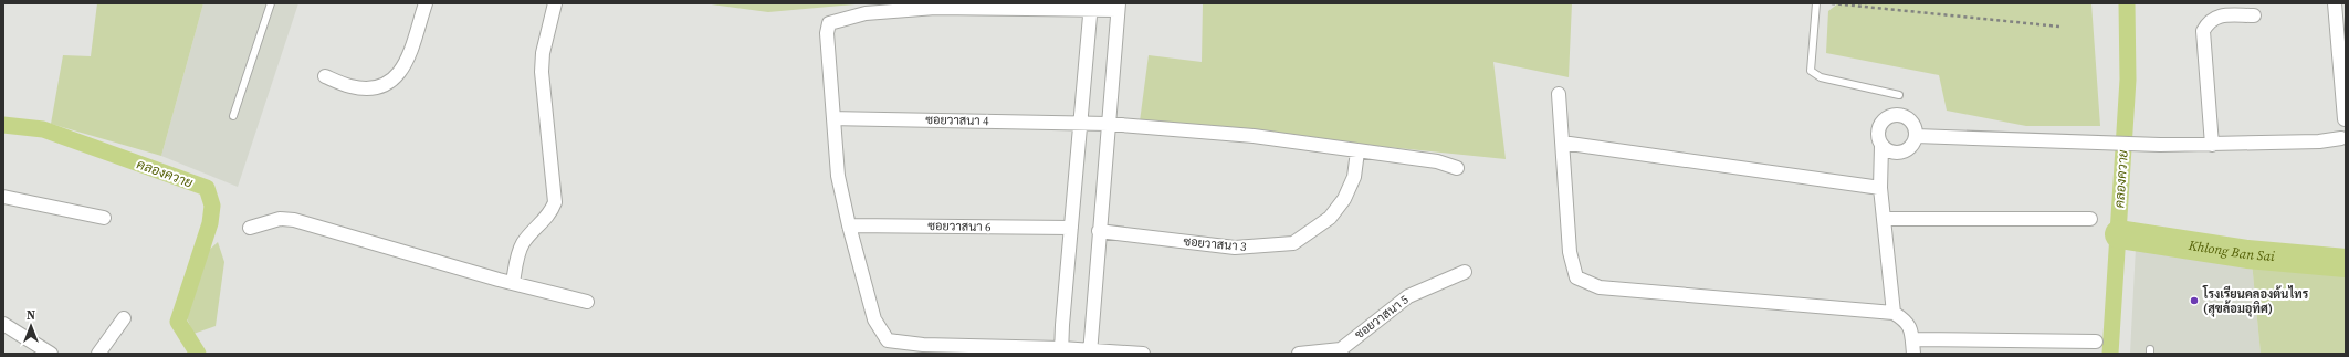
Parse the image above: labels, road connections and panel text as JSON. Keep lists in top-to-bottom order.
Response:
{
  "streets": {
    "street": [
      "ซอยวาสนา 4",
      "ซอยวาสนา 6",
      "ซอยวาสนา 3",
      "ซอยวาสนา 5"
    ]
  },
  "crossings": [
    ["ซอยวาสนา 4", "ซอยวาสนา 3"]
  ],
  "water": ["คลองควาย", "Khlong Ban Sai"],
  "places": ["โรงเรียนคลองต้นไทร (สุขล้อมอุทิศ)"],
  "north": "top"
}
